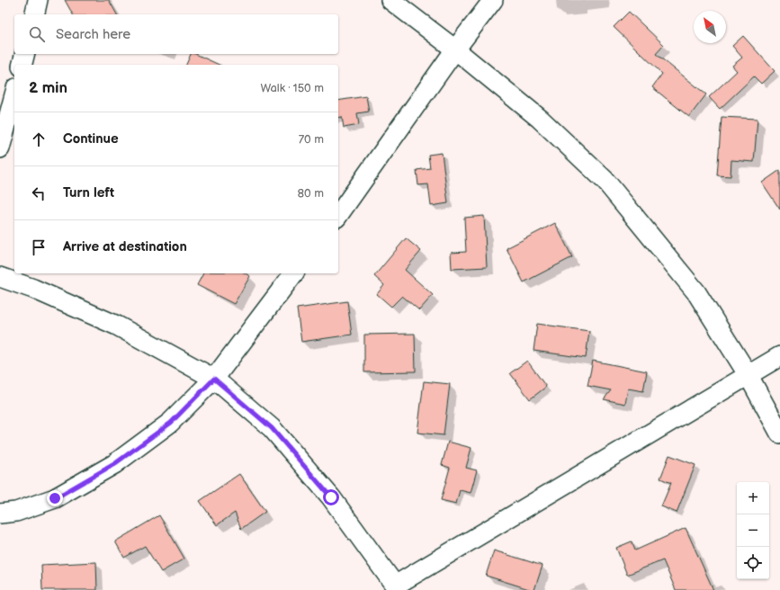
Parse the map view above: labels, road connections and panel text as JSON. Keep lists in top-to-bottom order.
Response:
{
  "north": "top left",
  "page": {
    "search": "Search here",
    "heading": ["2 min", "Walk · 150 m"],
    "list": [
      ["Continue", "70 m"],
      ["Turn left", "80 m"],
      "Arrive at destination"
    ],
    "map_buttons": ["+", "−"]
  }
}
